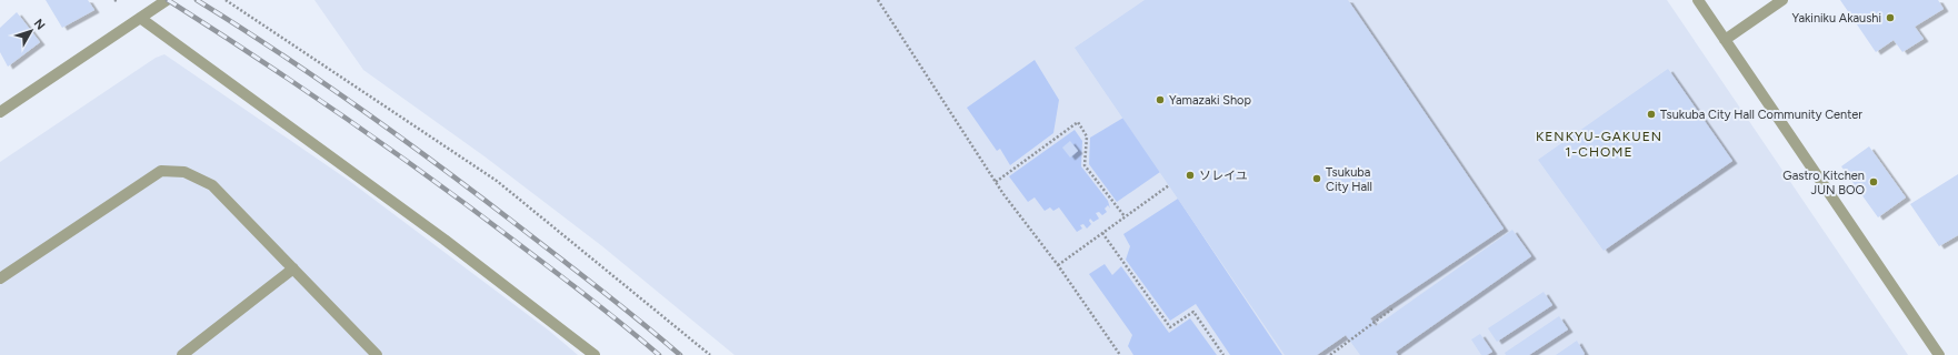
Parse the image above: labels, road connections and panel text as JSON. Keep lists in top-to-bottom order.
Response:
{
  "districts": ["KENKYU-GAKUEN 1-CHOME"],
  "places": [
    "Yakiniku Akaushi",
    "Yamazaki Shop",
    "Tsukuba City Hall Community Center",
    "ソレイユ",
    "Tsukuba City Hall",
    "Gastro Kitchen JUN BOO"
  ],
  "north": "top right"
}
